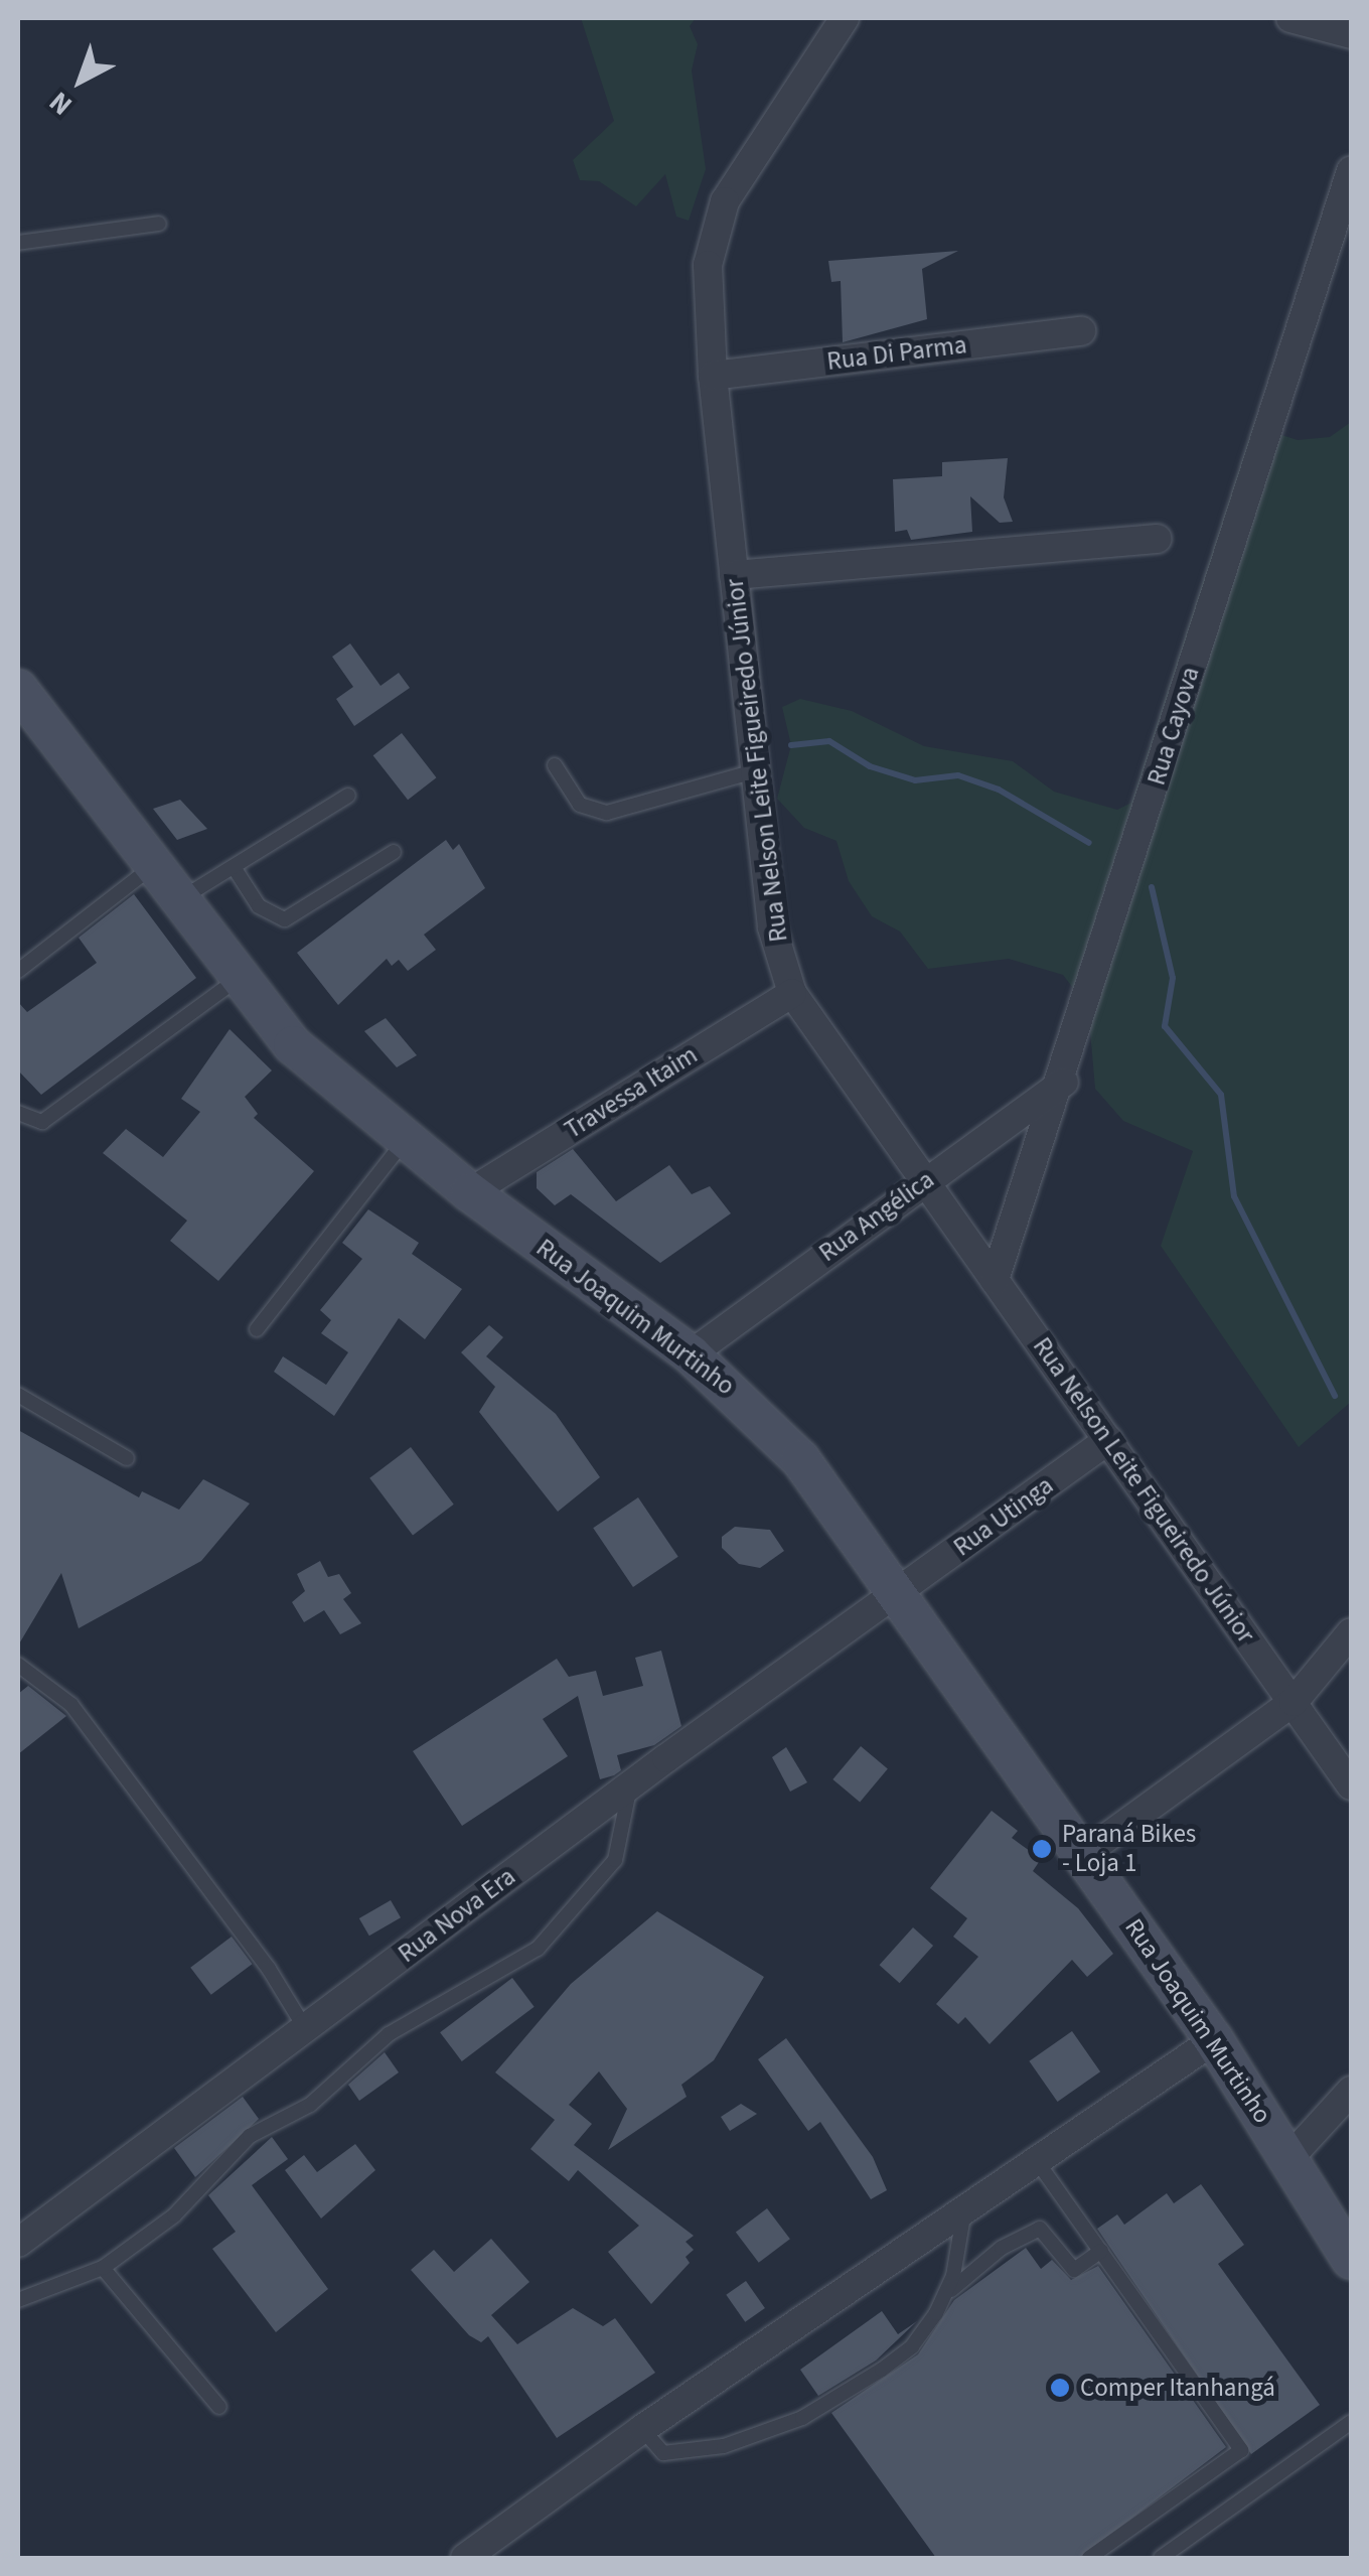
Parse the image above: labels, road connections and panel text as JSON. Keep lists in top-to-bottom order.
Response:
{
  "streets": {
    "main road": ["Rua Joaquim Murtinho"],
    "street": [
      "Rua Di Parma",
      "Rua Cayova",
      "Rua Nelson Leite Figueiredo Júnior",
      "Travessa Itaim",
      "Rua Angélica",
      "Rua Utinga",
      "Rua Nova Era"
    ]
  },
  "crossings": [
    ["Rua Di Parma", "Rua Nelson Leite Figueiredo Júnior"],
    ["Rua Cayova", "Rua Nelson Leite Figueiredo Júnior"],
    ["Rua Cayova", "Rua Angélica"],
    ["Rua Nelson Leite Figueiredo Júnior", "Travessa Itaim"],
    ["Rua Nelson Leite Figueiredo Júnior", "Rua Angélica"],
    ["Rua Nelson Leite Figueiredo Júnior", "Rua Utinga"],
    ["Travessa Itaim", "Rua Joaquim Murtinho"],
    ["Rua Angélica", "Rua Joaquim Murtinho"],
    ["Rua Joaquim Murtinho", "Rua Utinga"],
    ["Rua Joaquim Murtinho", "Rua Nova Era"],
    ["Rua Utinga", "Rua Nova Era"]
  ],
  "places": ["Paraná Bikes - Loja 1", "Comper Itanhangá"],
  "north": "bottom left"
}
